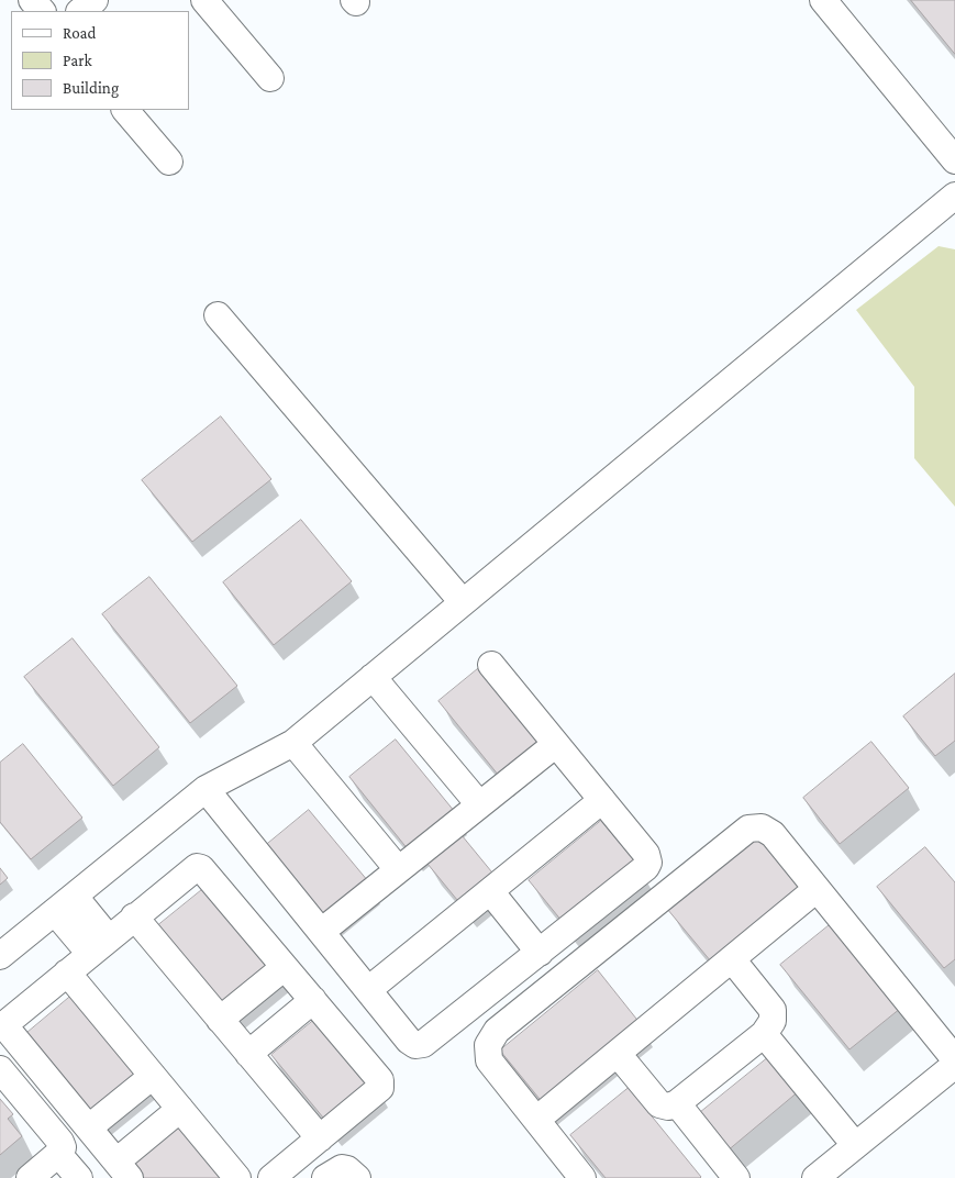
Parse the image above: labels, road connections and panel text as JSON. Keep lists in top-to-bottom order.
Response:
{
  "legend": ["Road", "Park", "Building"]
}
